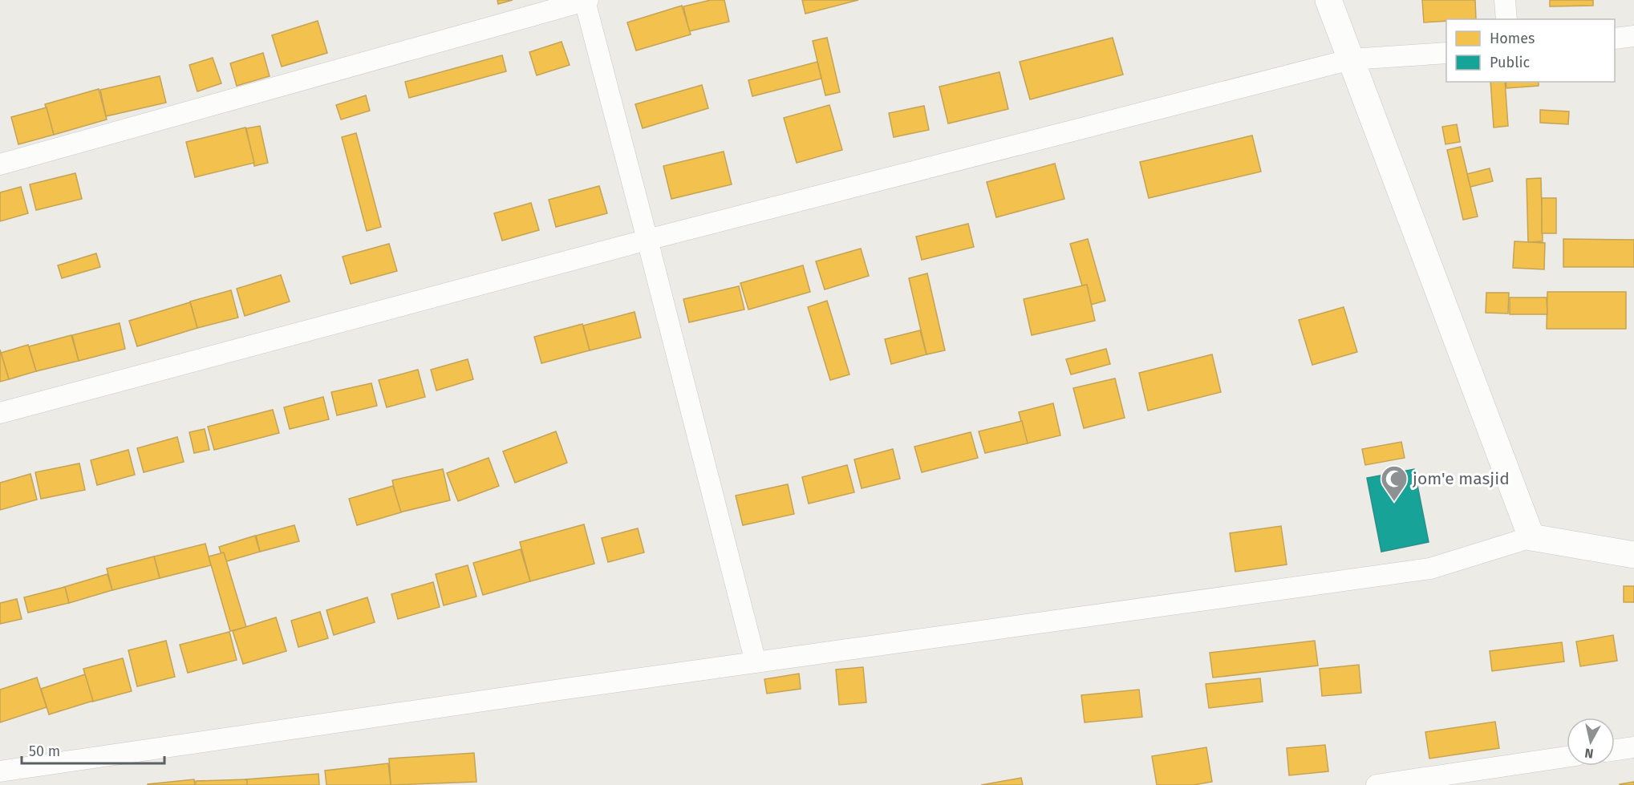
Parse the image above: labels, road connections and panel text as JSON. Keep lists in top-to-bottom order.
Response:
{
  "places": {
    "mosque": ["jom'e masjid"]
  },
  "legend": ["Homes", "Public"],
  "scale_bar": "50 m",
  "north": "bottom"
}
